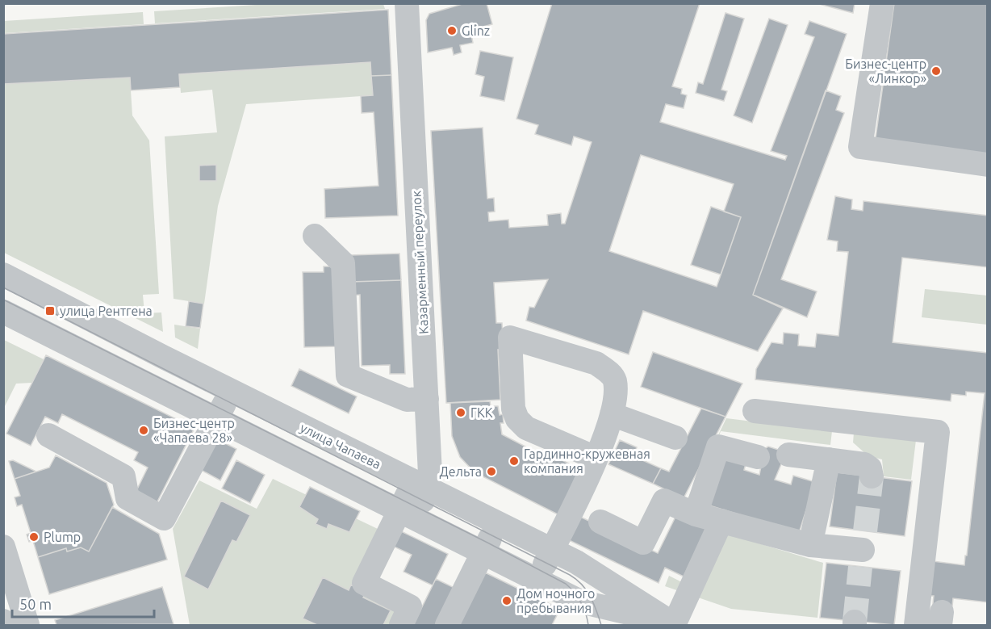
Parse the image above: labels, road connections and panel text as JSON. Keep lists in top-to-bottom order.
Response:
{
  "streets": {
    "street": ["Казарменный переулок", "улица Чапаева"]
  },
  "crossings": [
    ["Казарменный переулок", "улица Чапаева"]
  ],
  "places": {
    "other": [
      "Glinz",
      "Бизнес-центр «Линкор»",
      "ГКК",
      "Бизнес-центр «Чапаева 28»",
      "Гардинно-кружевная компания",
      "Дельта",
      "Plump",
      "Дом ночного пребывания"
    ],
    "transit": ["улица Рентгена"]
  },
  "scale_bar": "50 m"
}
